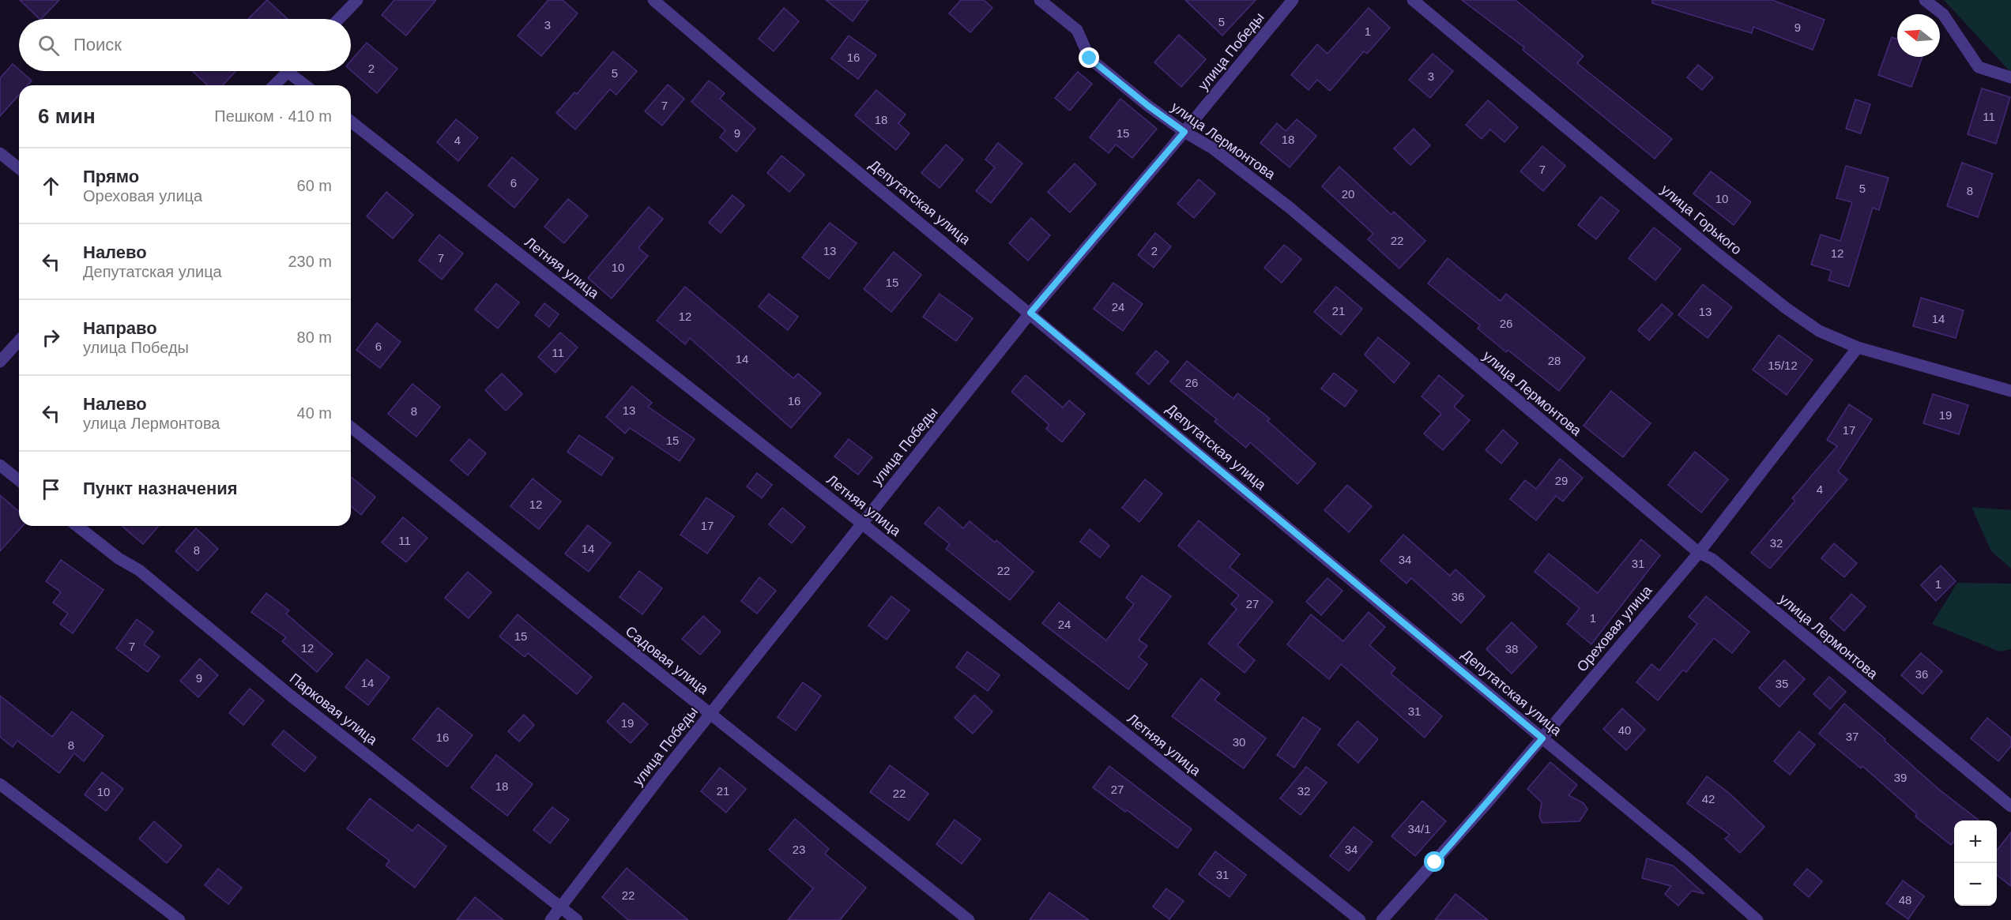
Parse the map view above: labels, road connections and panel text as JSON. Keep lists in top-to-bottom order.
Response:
{
  "streets": {
    "street": [
      "улица Победы",
      "улица Лермонтова",
      "Депутатская улица",
      "улица Горького",
      "Летняя улица",
      "Ореховая улица",
      "Садовая улица",
      "Парковая улица"
    ]
  },
  "crossings": [
    ["улица Победы", "улица Лермонтова"],
    ["улица Победы", "Депутатская улица"],
    ["улица Победы", "Летняя улица"],
    ["улица Победы", "Садовая улица"],
    ["улица Победы", "Парковая улица"],
    ["улица Лермонтова", "Ореховая улица"],
    ["Депутатская улица", "Ореховая улица"],
    ["улица Горького", "Ореховая улица"]
  ],
  "house_numbers": [
    "5",
    "3",
    "9",
    "1",
    "16",
    "2",
    "5",
    "3",
    "7",
    "11",
    "18",
    "9",
    "15",
    "18",
    "4",
    "7",
    "6",
    "5",
    "8",
    "20",
    "10",
    "22",
    "13",
    "2",
    "12",
    "7",
    "10",
    "15",
    "24",
    "21",
    "13",
    "12",
    "14",
    "26",
    "6",
    "11",
    "14",
    "28",
    "15/12",
    "26",
    "16",
    "13",
    "8",
    "19",
    "17",
    "15",
    "29",
    "4",
    "12",
    "17",
    "11",
    "32",
    "14",
    "8",
    "34",
    "31",
    "22",
    "1",
    "36",
    "27",
    "1",
    "24",
    "15",
    "7",
    "12",
    "38",
    "36",
    "9",
    "14",
    "35",
    "31",
    "19",
    "40",
    "37",
    "16",
    "30",
    "8",
    "39",
    "18",
    "27",
    "21",
    "32",
    "10",
    "22",
    "42",
    "34/1",
    "23",
    "34",
    "31",
    "22",
    "48"
  ],
  "north": "left",
  "page": {
    "search": "Поиск",
    "heading": ["6 мин", "Пешком · 410 m"],
    "list": [
      ["Прямо", "Ореховая улица", "60 m"],
      ["Налево", "Депутатская улица", "230 m"],
      ["Направо", "улица Победы", "80 m"],
      ["Налево", "улица Лермонтова", "40 m"],
      "Пункт назначения"
    ],
    "map_buttons": ["+", "−"]
  }
}
